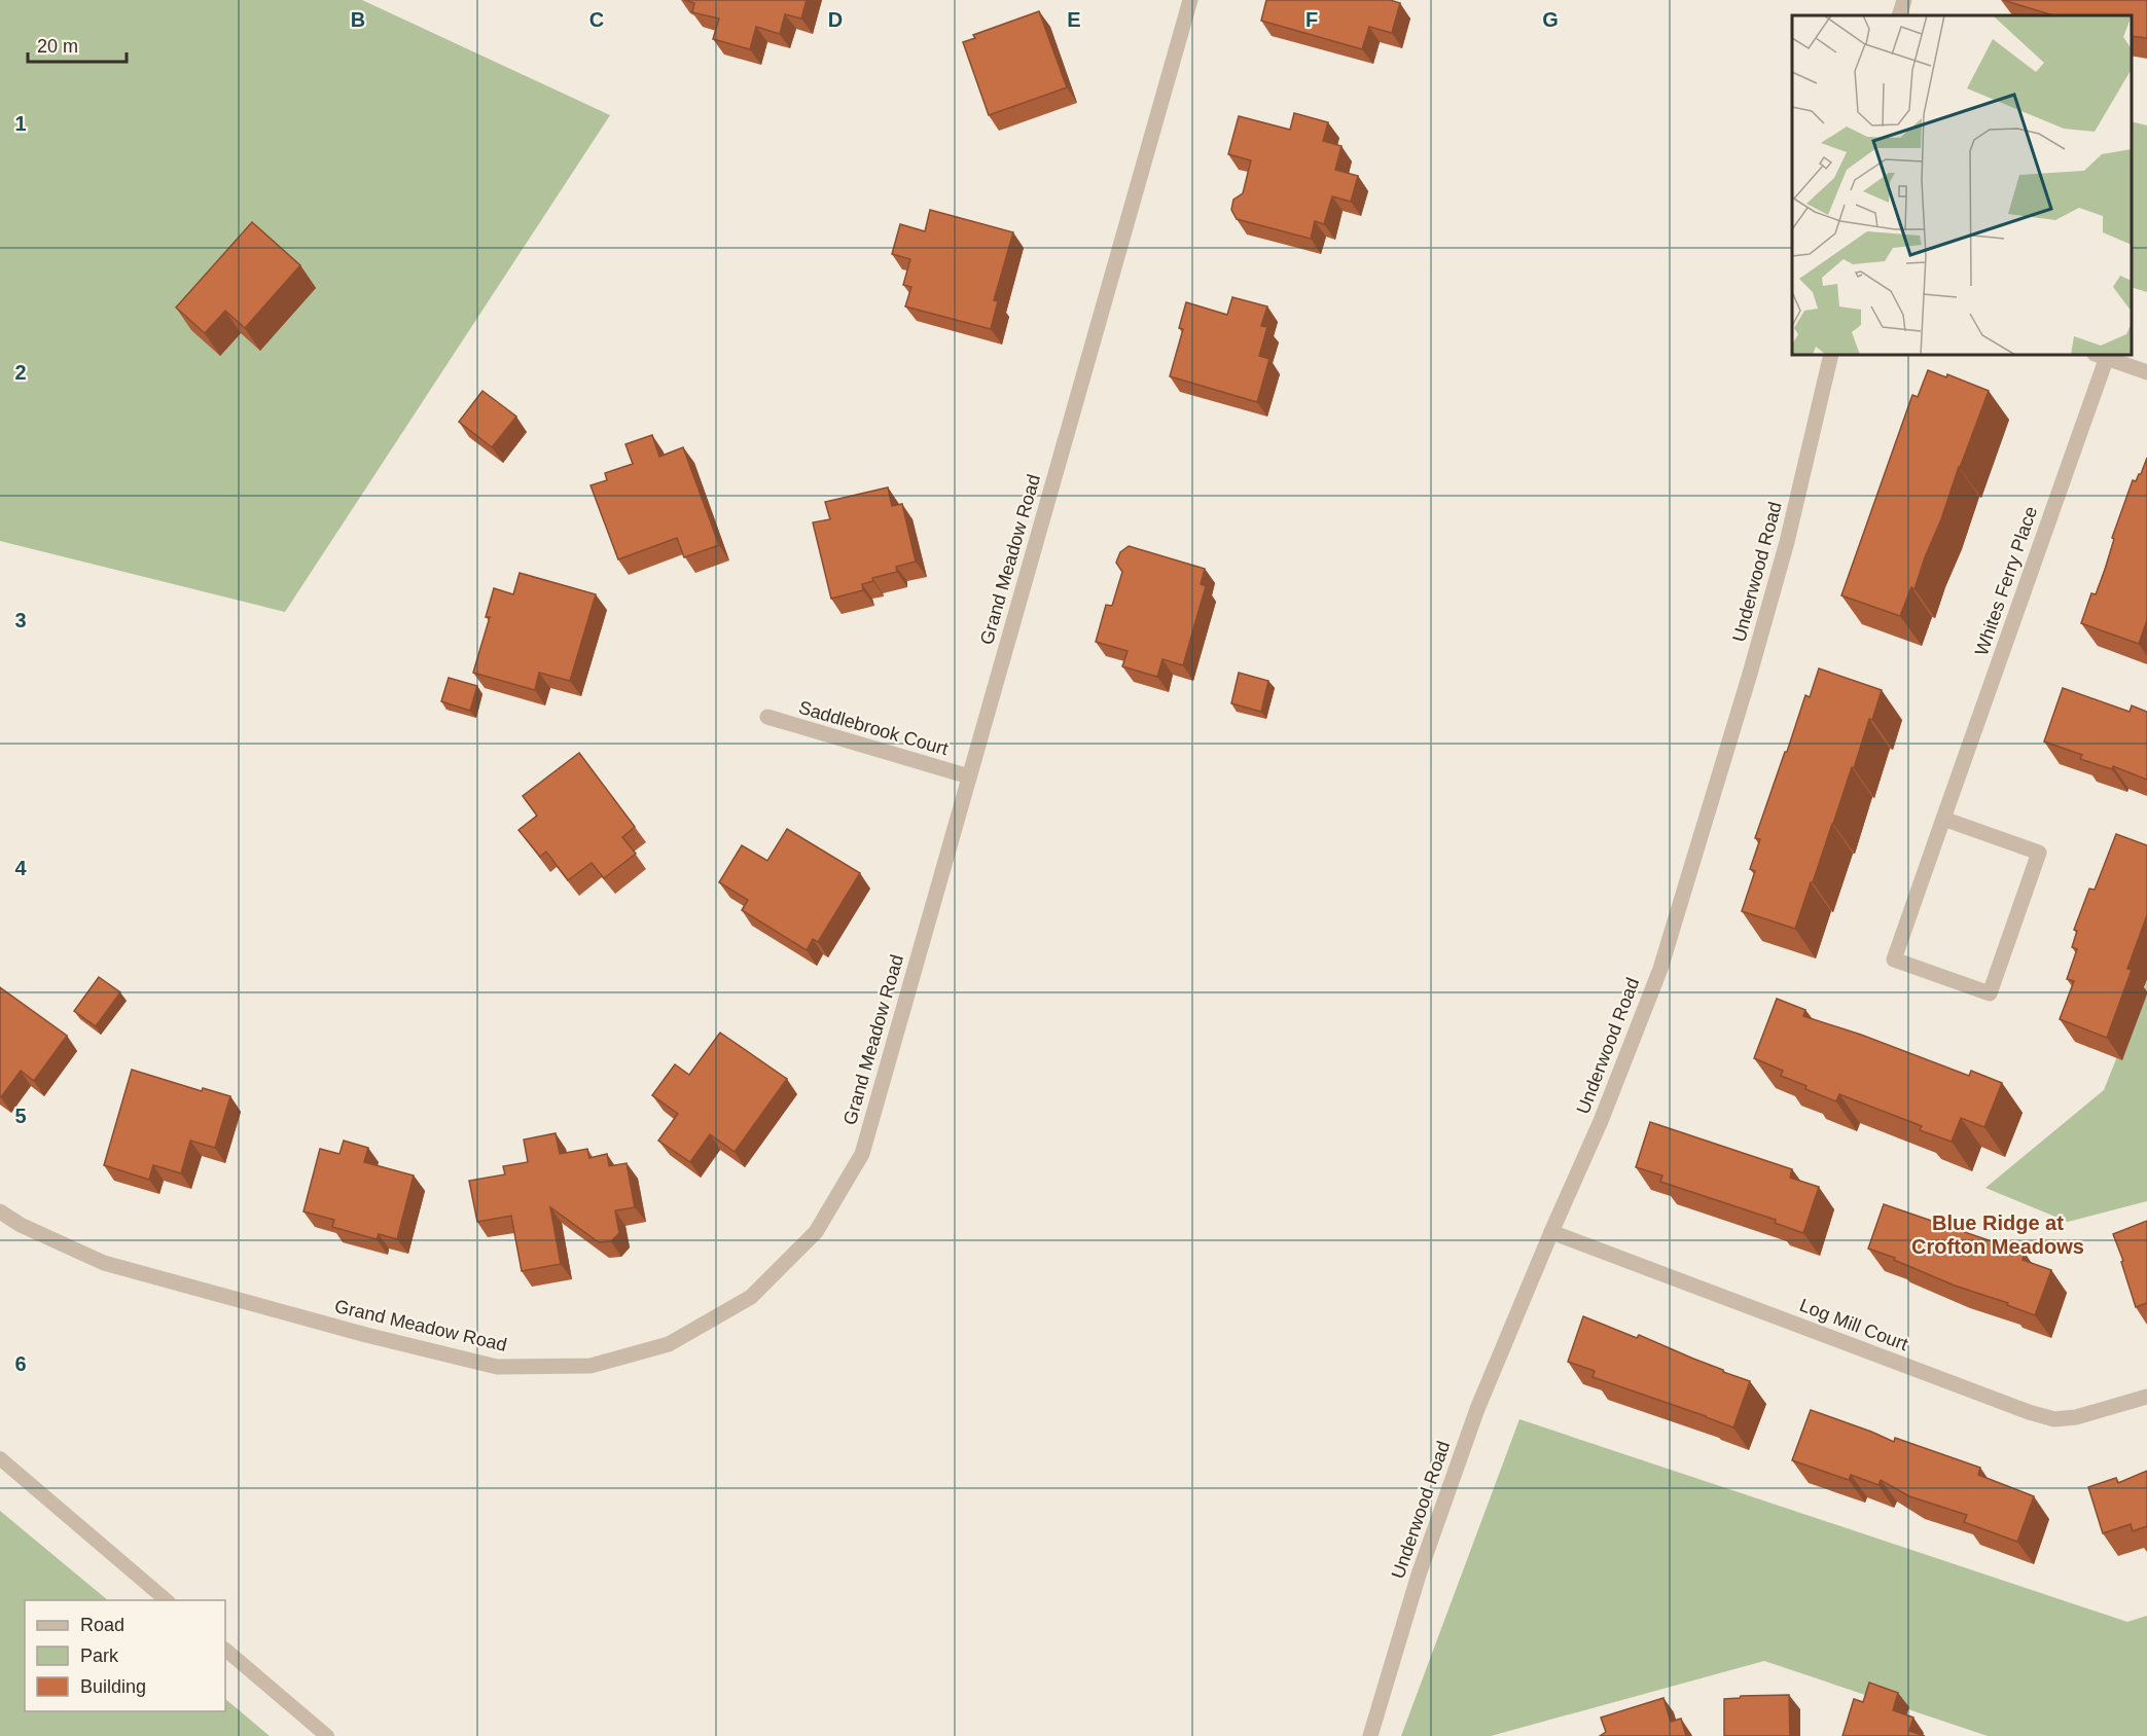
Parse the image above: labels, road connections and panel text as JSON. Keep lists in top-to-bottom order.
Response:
{
  "streets": {
    "street": [
      "Grand Meadow Road",
      "Underwood Road",
      "Whites Ferry Place",
      "Saddlebrook Court",
      "Log Mill Court"
    ]
  },
  "crossings": [
    ["Grand Meadow Road", "Saddlebrook Court"],
    ["Underwood Road", "Log Mill Court"]
  ],
  "districts": ["Blue Ridge at Crofton Meadows"],
  "legend": ["Road", "Park", "Building"],
  "scale_bar": "20 m",
  "grid": {
    "columns": [
      "B",
      "C",
      "D",
      "E",
      "F",
      "G"
    ],
    "rows": [
      "1",
      "2",
      "3",
      "4",
      "5",
      "6"
    ]
  }
}
